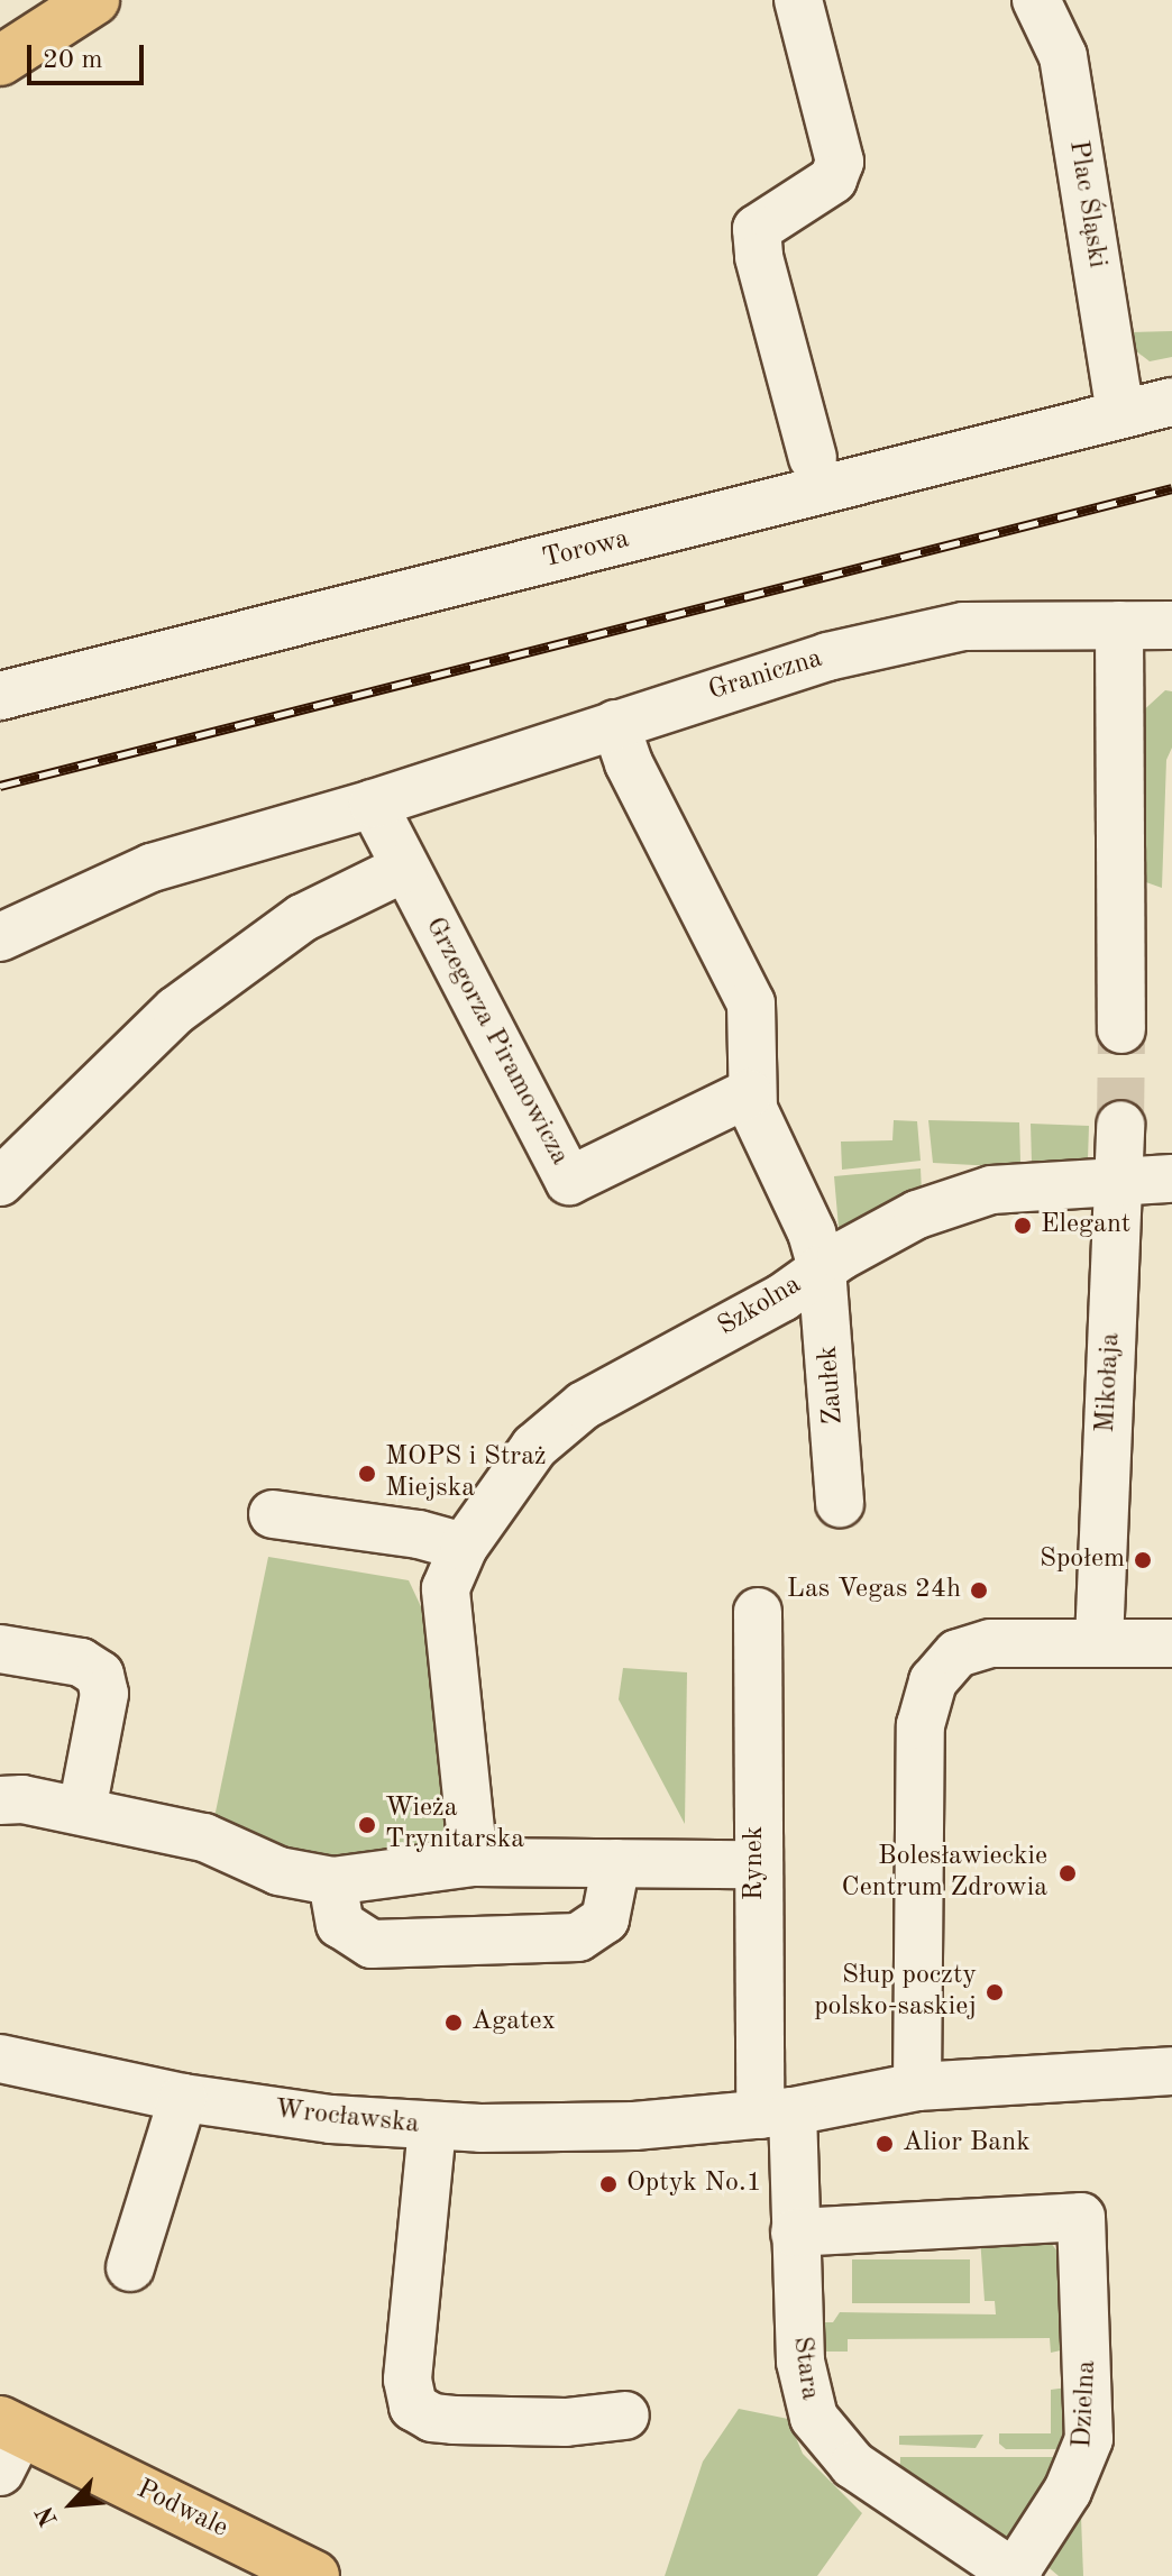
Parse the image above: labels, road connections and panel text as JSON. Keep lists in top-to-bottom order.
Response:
{
  "streets": {
    "main road": ["Podwale"],
    "street": [
      "Plac Śląski",
      "Torowa",
      "Graniczna",
      "Grzegorza Piramowicza",
      "Szkolna",
      "Mikołaja",
      "Zaułek",
      "Rynek",
      "Wrocławska",
      "Stara",
      "Dzielna"
    ]
  },
  "crossings": [
    ["Plac Śląski", "Torowa"],
    ["Graniczna", "Grzegorza Piramowicza"],
    ["Szkolna", "Mikołaja"],
    ["Szkolna", "Zaułek"],
    ["Rynek", "Wrocławska"],
    ["Rynek", "Stara"],
    ["Wrocławska", "Stara"],
    ["Stara", "Dzielna"]
  ],
  "places": [
    "Elegant",
    "MOPS i Straż Miejska",
    "Społem",
    "Las Vegas 24h",
    "Wieża Trynitarska",
    "Bolesławieckie Centrum Zdrowia",
    "Słup poczty polsko-saskiej",
    "Agatex",
    "Alior Bank",
    "Optyk No.1"
  ],
  "scale_bar": "20 m",
  "north": "bottom left"
}
